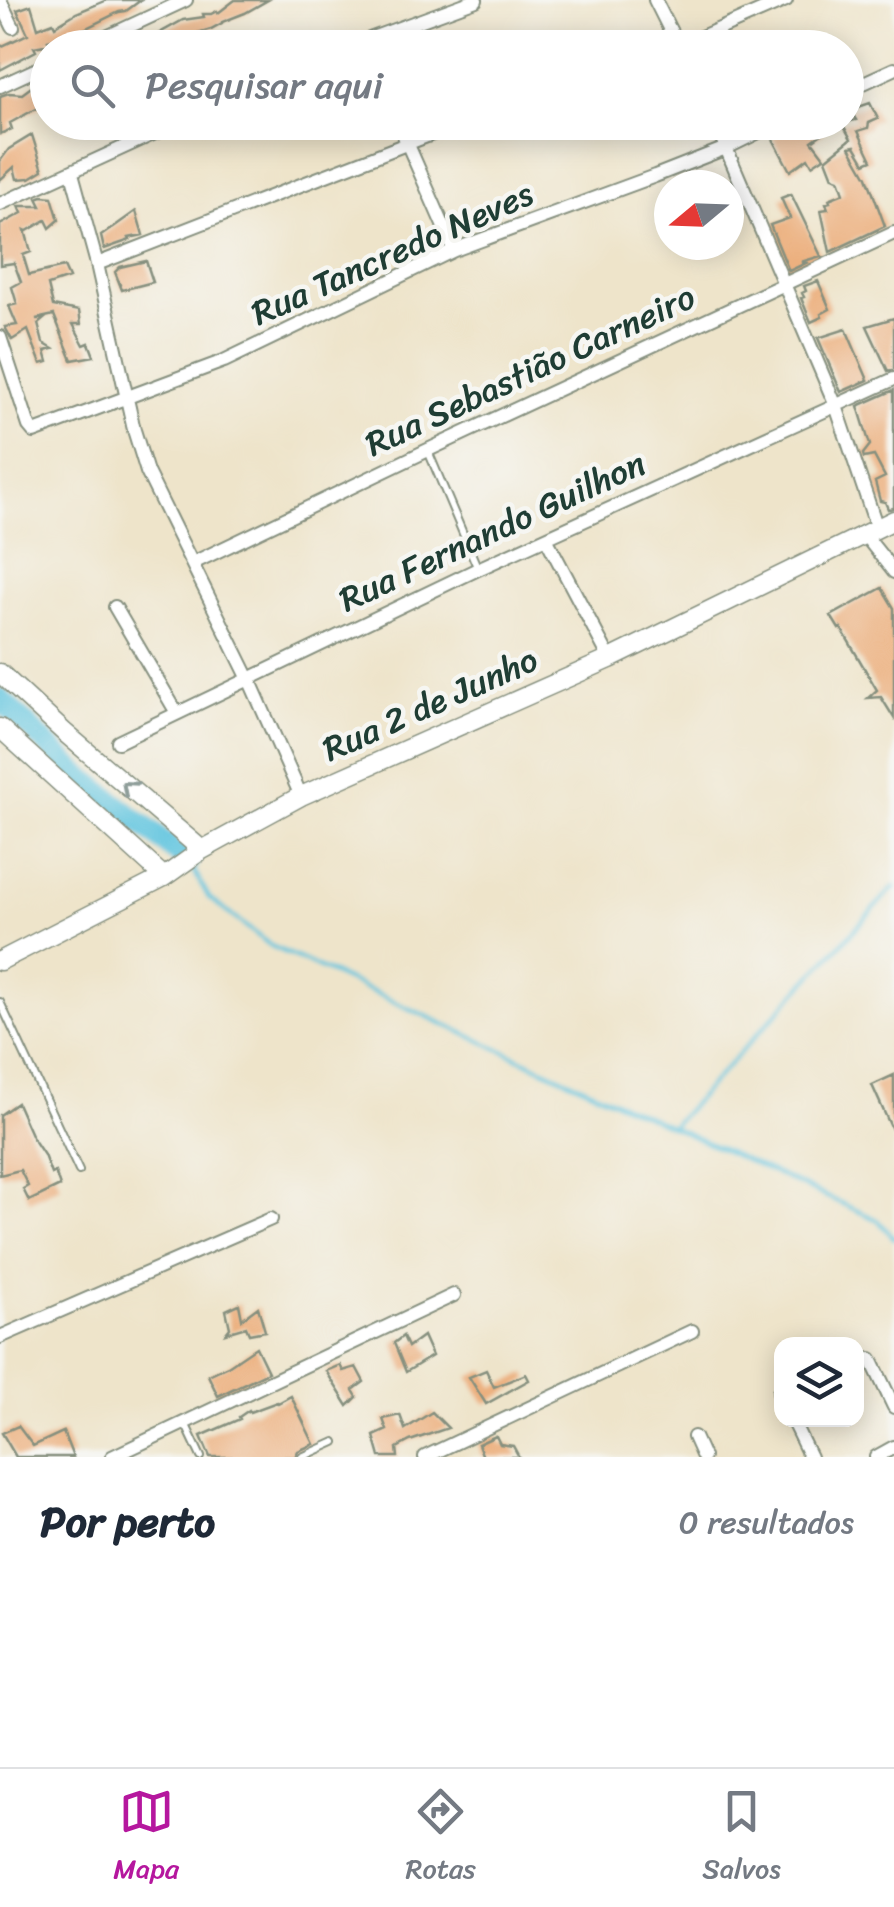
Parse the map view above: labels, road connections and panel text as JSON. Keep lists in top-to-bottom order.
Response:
{
  "streets": {
    "street": [
      "Rua Tancredo Neves",
      "Rua Sebastião Carneiro",
      "Rua Fernando Guilhon",
      "Rua 2 de Junho"
    ]
  },
  "north": "left",
  "page": {
    "search": "Pesquisar aqui",
    "heading": ["Por perto", "0 resultados"],
    "nav": ["Mapa", "Rotas", "Salvos"]
  }
}
